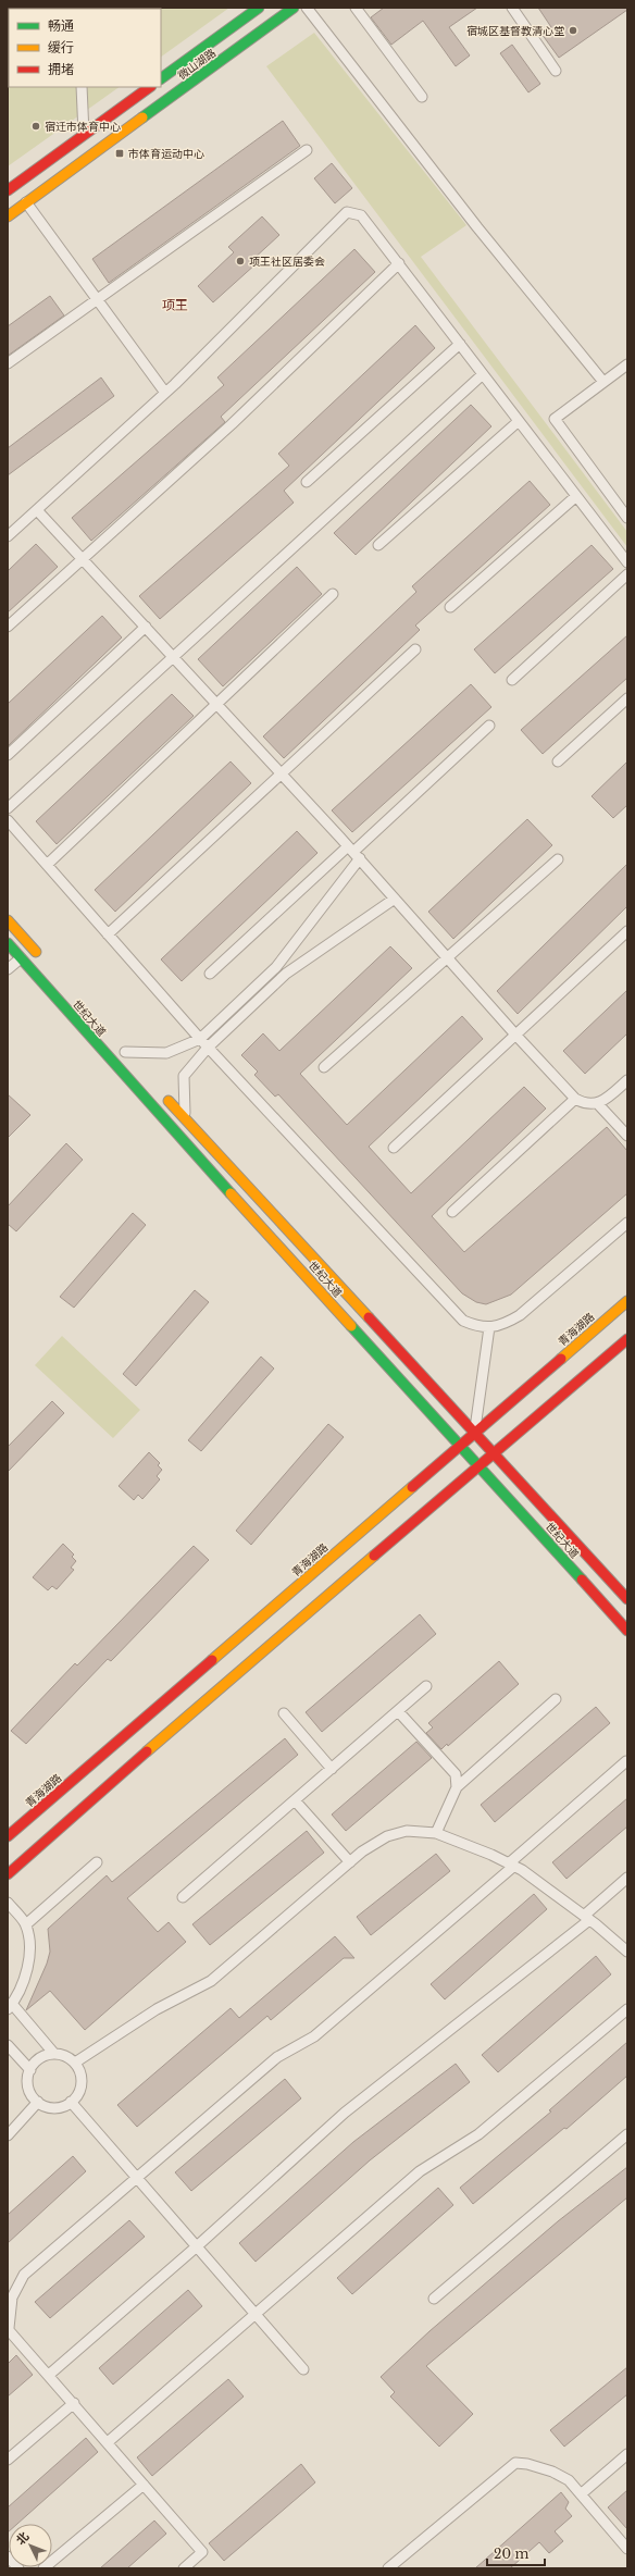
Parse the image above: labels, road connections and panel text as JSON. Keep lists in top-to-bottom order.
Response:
{
  "streets": {
    "street": ["微山湖路", "世纪大道", "青海湖路"]
  },
  "crossings": [
    ["世纪大道", "青海湖路"]
  ],
  "districts": ["项王"],
  "places": {
    "other": ["宿城区基督教清心堂", "宿迁市体育中心", "项王社区居委会"],
    "transit": ["市体育运动中心"]
  },
  "legend": ["畅通", "缓行", "拥堵"],
  "scale_bar": "20 m",
  "north": "top left"
}
